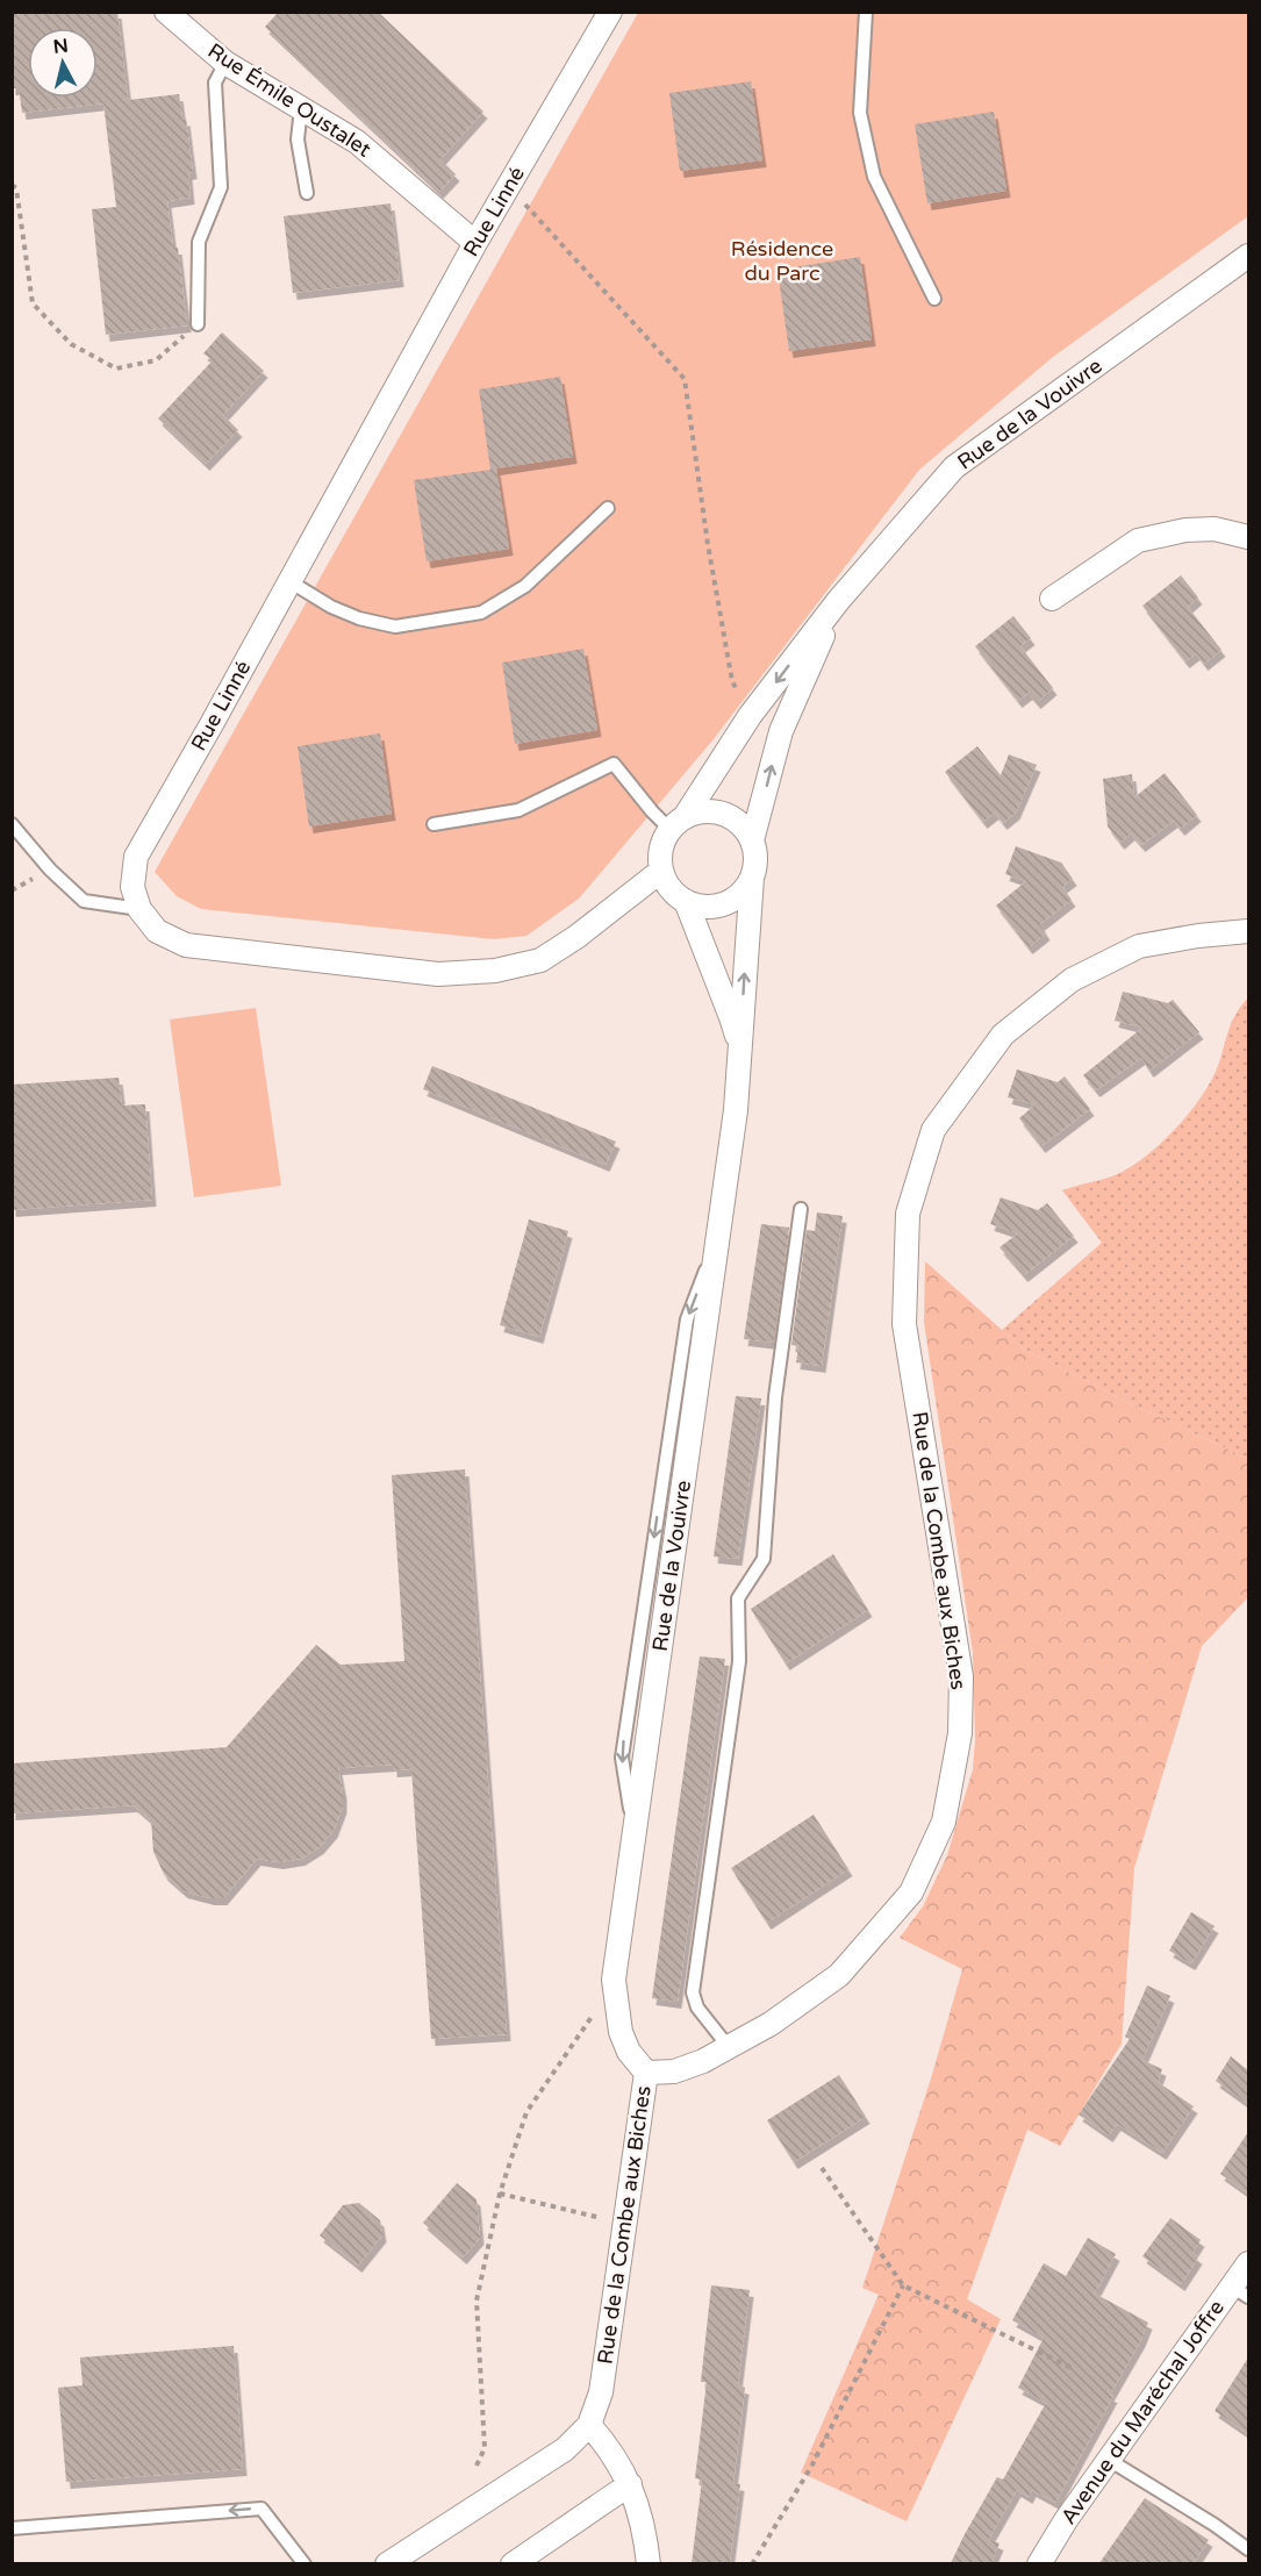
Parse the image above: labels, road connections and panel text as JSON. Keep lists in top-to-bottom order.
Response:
{
  "streets": {
    "street": [
      "Rue Émile Oustalet",
      "Rue Linné",
      "Rue de la Vouivre",
      "Rue de la Combe aux Biches",
      "Avenue du Maréchal Joffre"
    ]
  },
  "crossings": [
    ["Rue Émile Oustalet", "Rue Linné"],
    ["Rue de la Vouivre", "Rue de la Combe aux Biches"]
  ],
  "parks": ["Résidence du Parc"],
  "north": "top"
}
